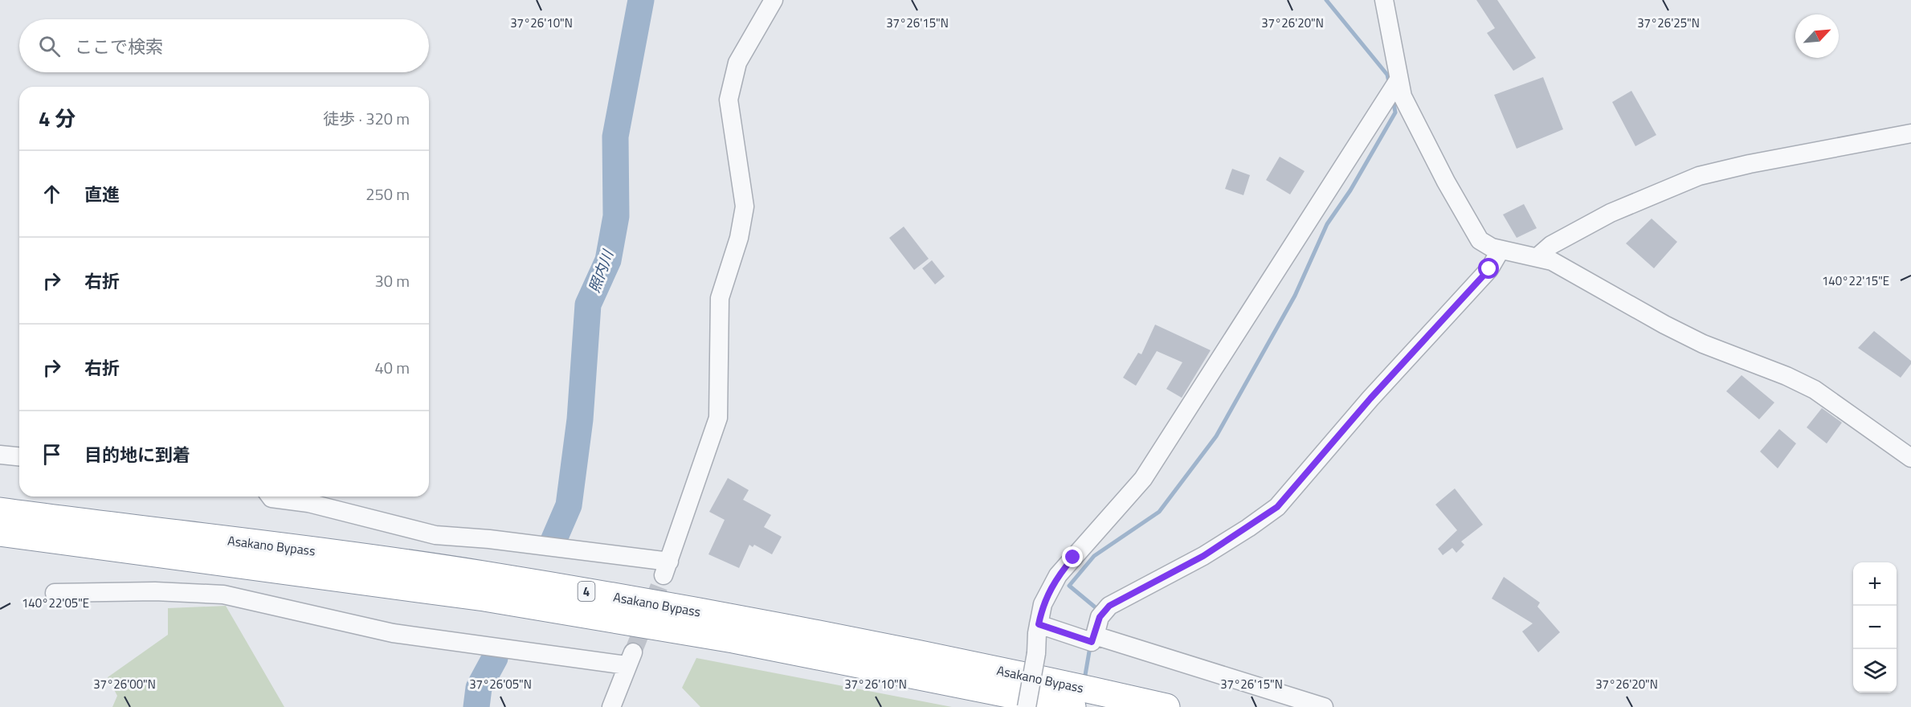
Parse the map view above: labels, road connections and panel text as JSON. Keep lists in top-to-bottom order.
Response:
{
  "streets": {
    "highway": ["Asakano Bypass", "4"]
  },
  "water": ["照内川"],
  "north": "top right",
  "page": {
    "search": "ここで検索",
    "heading": ["4 分", "徒歩 · 320 m"],
    "list": [
      ["直進", "250 m"],
      ["右折", "30 m"],
      ["右折", "40 m"],
      "目的地に到着"
    ],
    "map_buttons": ["+", "−"]
  },
  "coordinates": [
    "37°26'10\"N",
    "37°26'15\"N",
    "37°26'20\"N",
    "37°26'25\"N",
    "140°22'15\"E",
    "140°22'05\"E",
    "37°26'00\"N",
    "37°26'05\"N"
  ]
}
